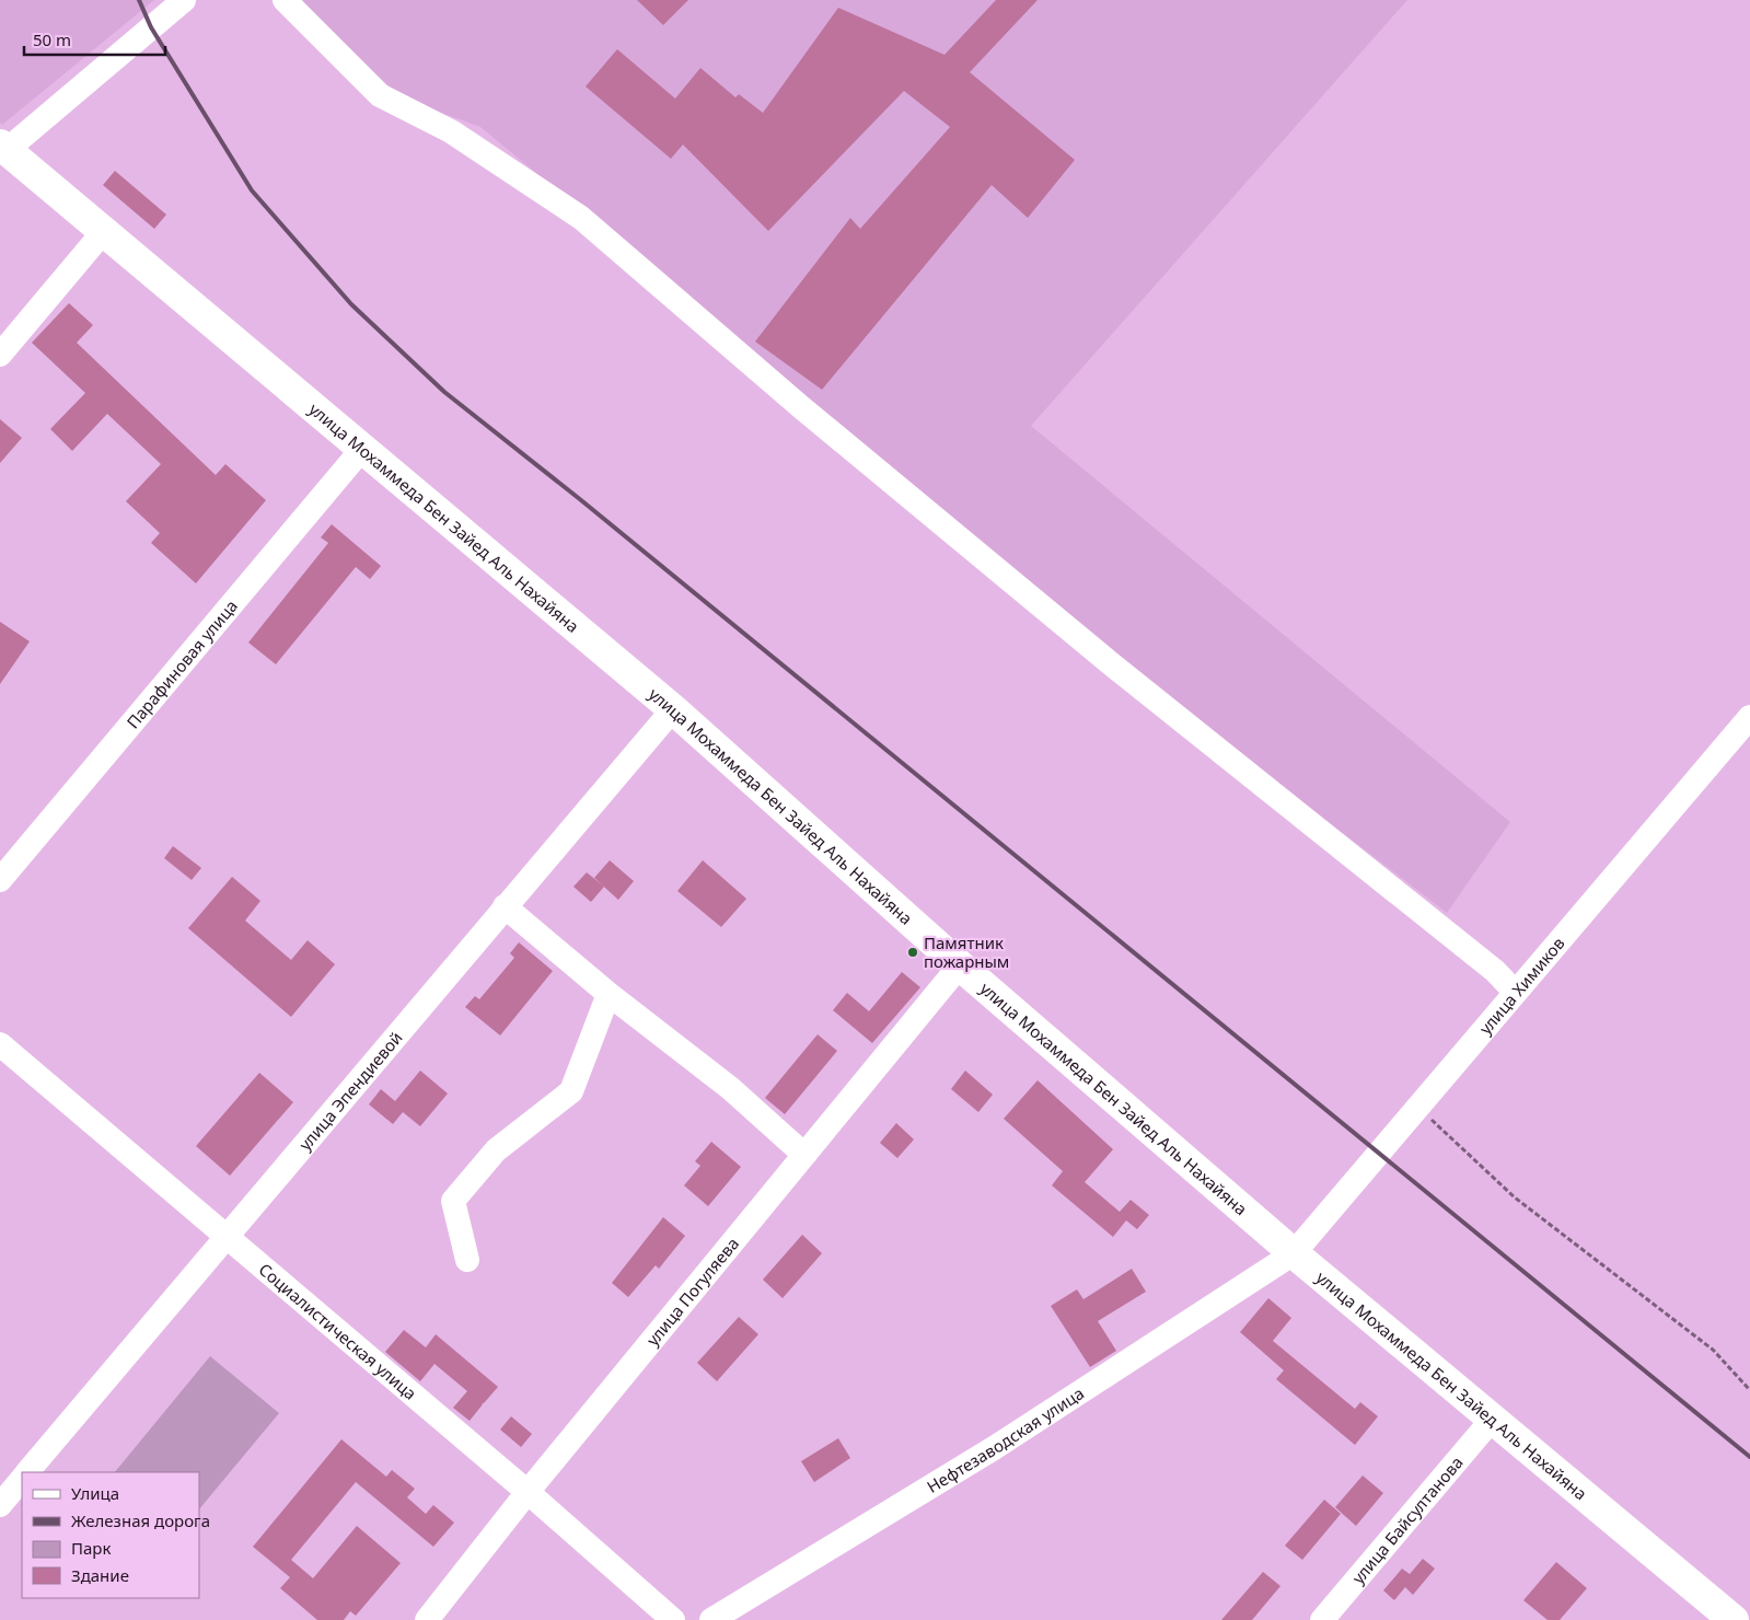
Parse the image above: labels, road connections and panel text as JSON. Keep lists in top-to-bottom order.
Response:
{
  "streets": {
    "main road": ["улица Мохаммеда Бен Зайед Аль Нахайяна"],
    "street": [
      "Парафиновая улица",
      "улица Химиков",
      "улица Эпендиевой",
      "улица Погуляева",
      "Социалистическая улица",
      "Нефтезаводская улица",
      "улица Байсултанова"
    ]
  },
  "crossings": [
    ["улица Мохаммеда Бен Зайед Аль Нахайяна", "Парафиновая улица"],
    ["улица Мохаммеда Бен Зайед Аль Нахайяна", "улица Химиков"],
    ["улица Мохаммеда Бен Зайед Аль Нахайяна", "улица Эпендиевой"],
    ["улица Мохаммеда Бен Зайед Аль Нахайяна", "улица Погуляева"],
    ["улица Мохаммеда Бен Зайед Аль Нахайяна", "Нефтезаводская улица"],
    ["улица Мохаммеда Бен Зайед Аль Нахайяна", "улица Байсултанова"],
    ["улица Химиков", "Нефтезаводская улица"],
    ["улица Эпендиевой", "Социалистическая улица"],
    ["улица Погуляева", "Социалистическая улица"]
  ],
  "places": ["Памятник пожарным"],
  "legend": [
    "Улица",
    "Железная дорога",
    "Парк",
    "Здание"
  ],
  "scale_bar": "50 m"
}
